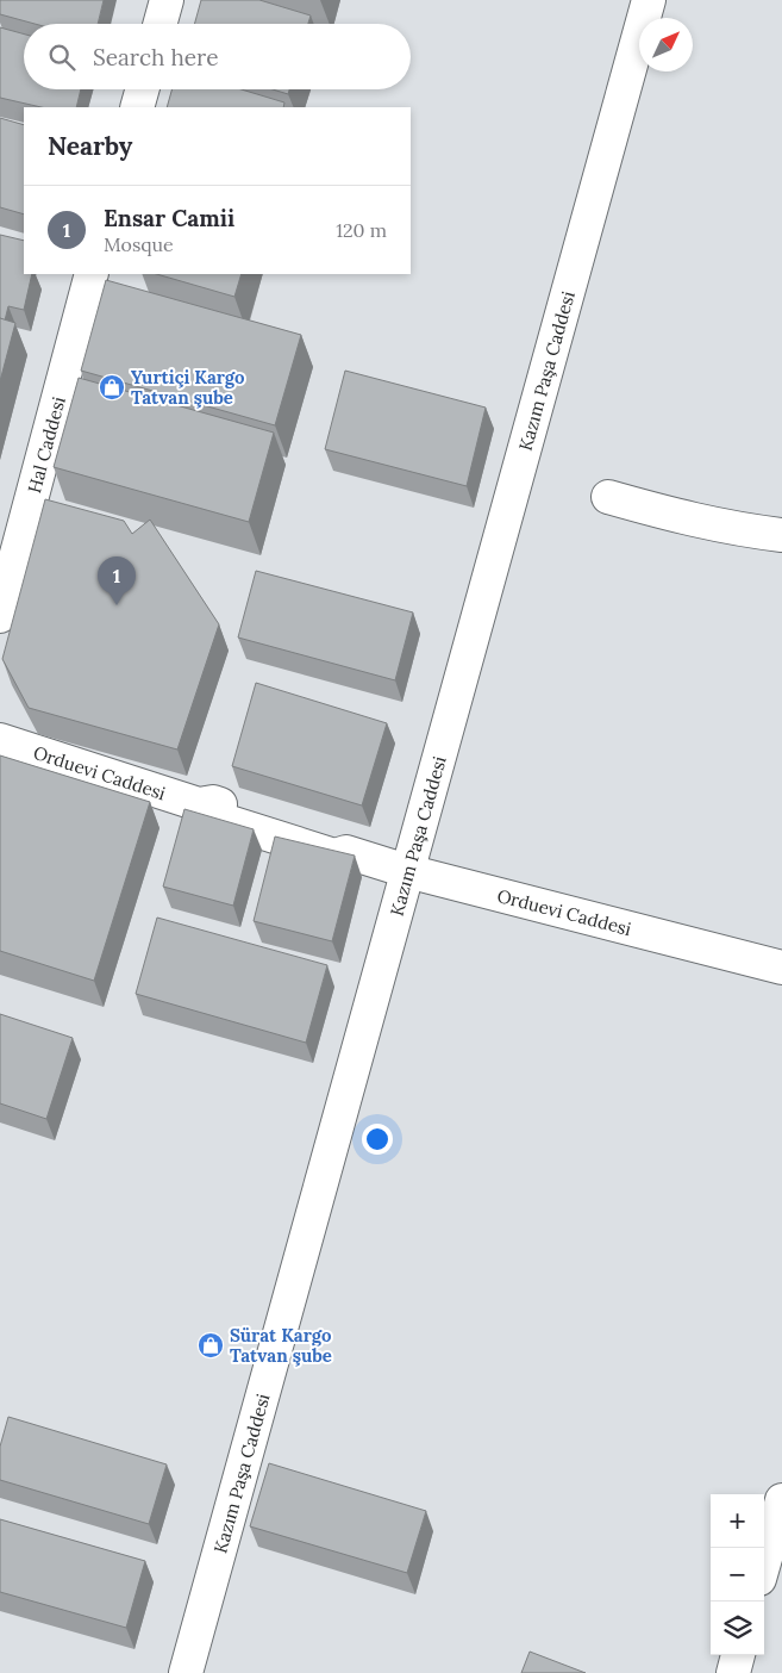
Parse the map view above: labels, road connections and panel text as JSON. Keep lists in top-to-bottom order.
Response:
{
  "streets": {
    "street": ["Kazım Paşa Caddesi", "Hal Caddesi", "Orduevi Caddesi"]
  },
  "crossings": [
    ["Kazım Paşa Caddesi", "Orduevi Caddesi"]
  ],
  "places": {
    "shop": ["Yurtiçi Kargo Tatvan şube", "Sürat Kargo Tatvan şube"]
  },
  "north": "top right",
  "page": {
    "search": "Search here",
    "heading": "Nearby",
    "list": [
      {
        "mark": "1",
        "name": "Ensar Camii",
        "note": "Mosque",
        "value": "120 m"
      }
    ],
    "pins": "1",
    "map_buttons": ["+", "−"]
  }
}
